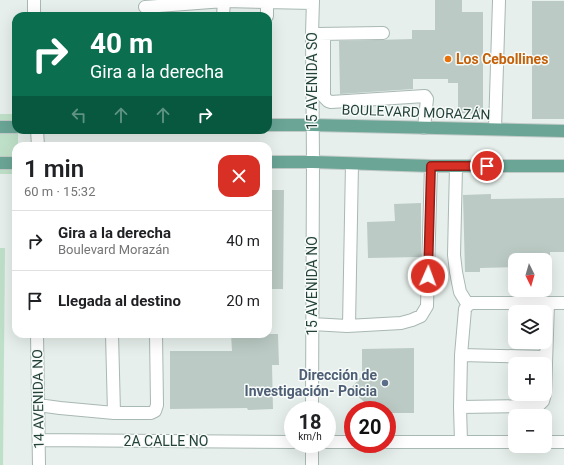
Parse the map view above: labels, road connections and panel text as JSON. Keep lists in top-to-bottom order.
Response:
{
  "streets": {
    "main road": ["BOULEVARD MORAZÁN"],
    "street": [
      "15 AVENIDA SO",
      "15 AVENIDA NO",
      "14 AVENIDA NO",
      "2A CALLE NO"
    ]
  },
  "crossings": [
    ["15 AVENIDA SO", "BOULEVARD MORAZÁN"],
    ["15 AVENIDA SO", "15 AVENIDA NO"],
    ["14 AVENIDA NO", "2A CALLE NO"]
  ],
  "places": ["Los Cebollines", "Dirección de Investigación- Poicia"],
  "north": "bottom",
  "page": {
    "turn": ["40 m", "Gira a la derecha"],
    "heading": ["1 min", "60 m · 15:32"],
    "list": [
      {
        "name": "Gira a la derecha",
        "note": "Boulevard Morazán",
        "value": "40 m"
      },
      {
        "name": "Llegada al destino",
        "value": "20 m"
      }
    ],
    "map_buttons": ["+", "−"],
    "speed": "18 km/h",
    "limit": "20"
  }
}
